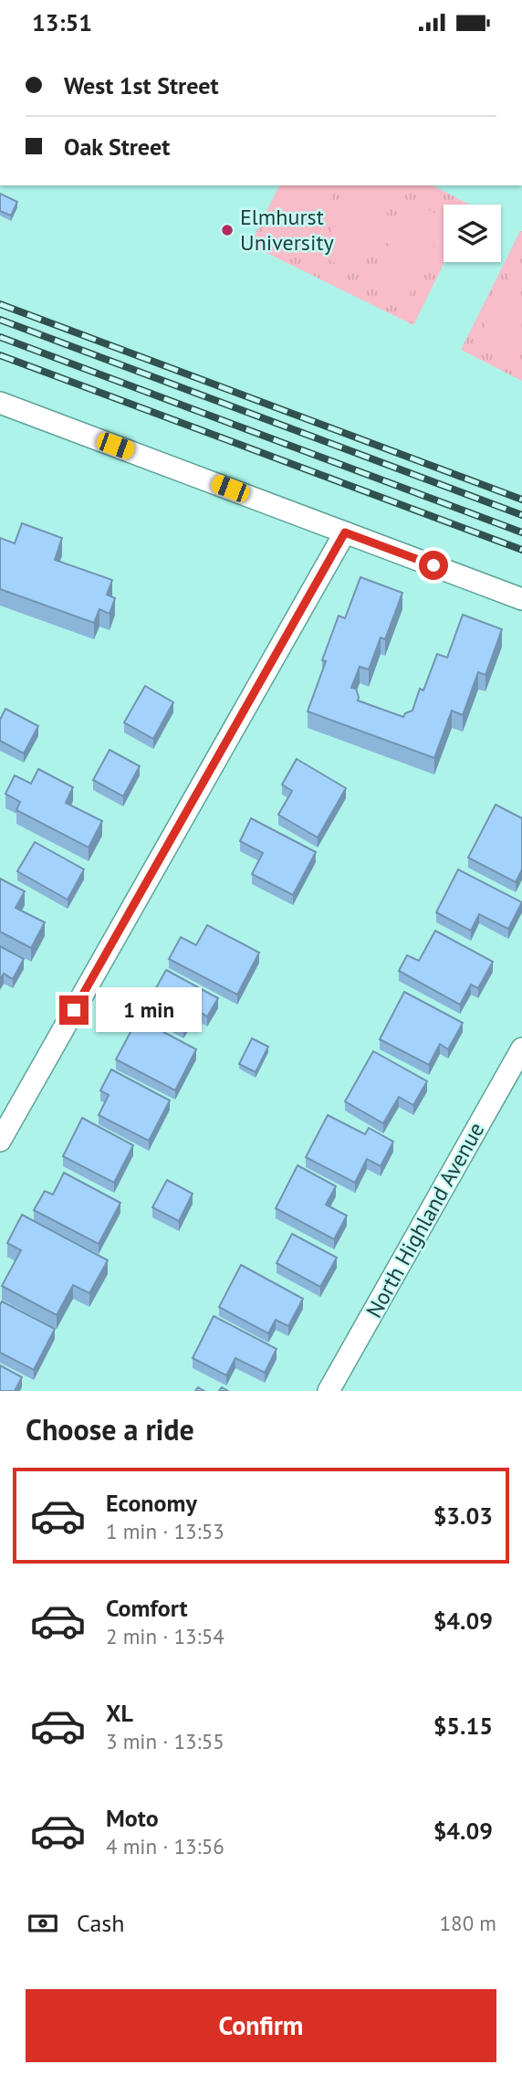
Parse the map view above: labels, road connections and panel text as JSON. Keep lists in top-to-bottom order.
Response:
{
  "streets": {
    "street": ["North Highland Avenue"]
  },
  "places": ["Elmhurst University"],
  "page": {
    "status": "13:51",
    "banner": ["West 1st Street", "Oak Street"],
    "bubble": "1 min",
    "heading": "Choose a ride",
    "list": [
      {
        "name": "Economy",
        "note": "1 min · 13:53",
        "value": "$3.03"
      },
      {
        "name": "Comfort",
        "note": "2 min · 13:54",
        "value": "$4.09"
      },
      {
        "name": "XL",
        "note": "3 min · 13:55",
        "value": "$5.15"
      },
      {
        "name": "Moto",
        "note": "4 min · 13:56",
        "value": "$4.09"
      }
    ],
    "pay": ["Cash", "180 m"],
    "buttons": "Confirm"
  }
}
